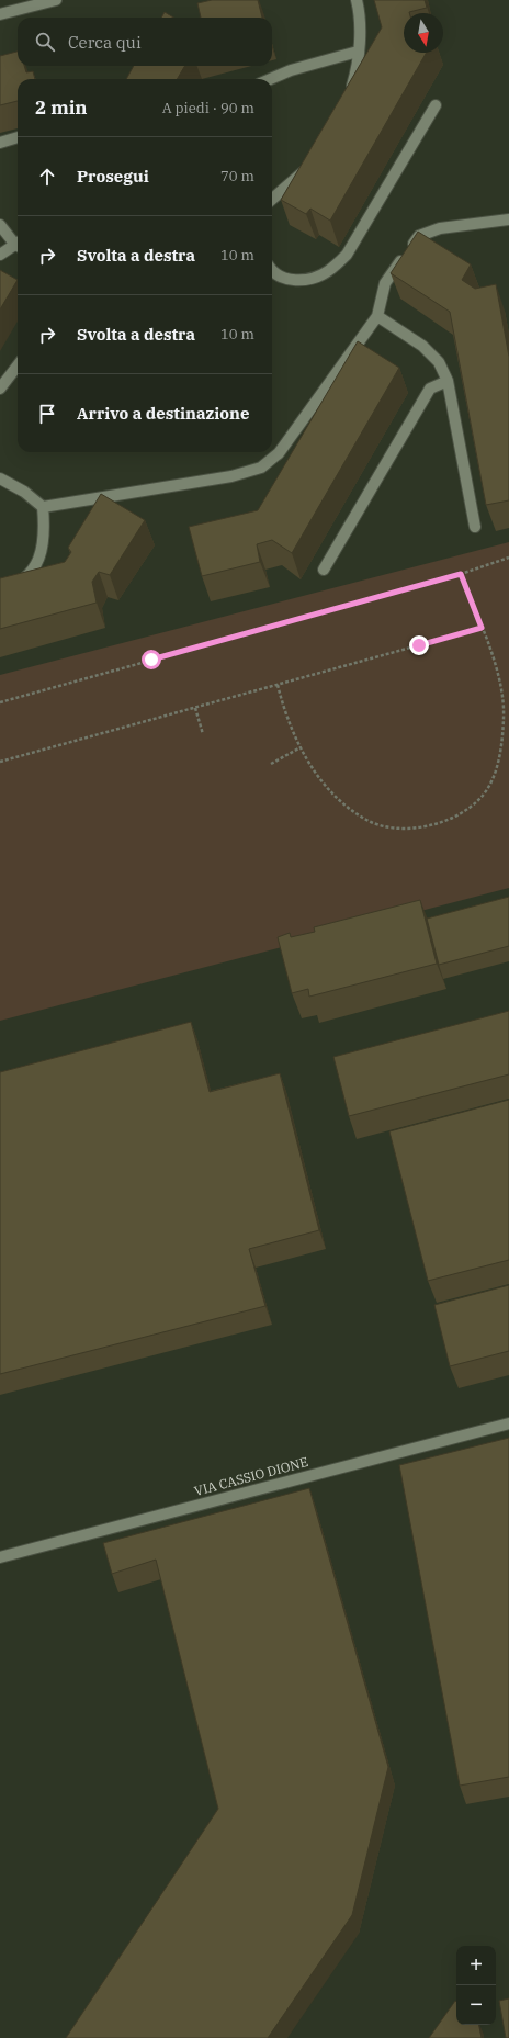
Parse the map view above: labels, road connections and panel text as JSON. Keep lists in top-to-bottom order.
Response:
{
  "streets": {
    "street": ["VIA CASSIO DIONE"]
  },
  "north": "bottom",
  "page": {
    "search": "Cerca qui",
    "heading": ["2 min", "A piedi · 90 m"],
    "list": [
      ["Prosegui", "70 m"],
      ["Svolta a destra", "10 m"],
      ["Svolta a destra", "10 m"],
      "Arrivo a destinazione"
    ],
    "map_buttons": ["+", "−"]
  }
}
